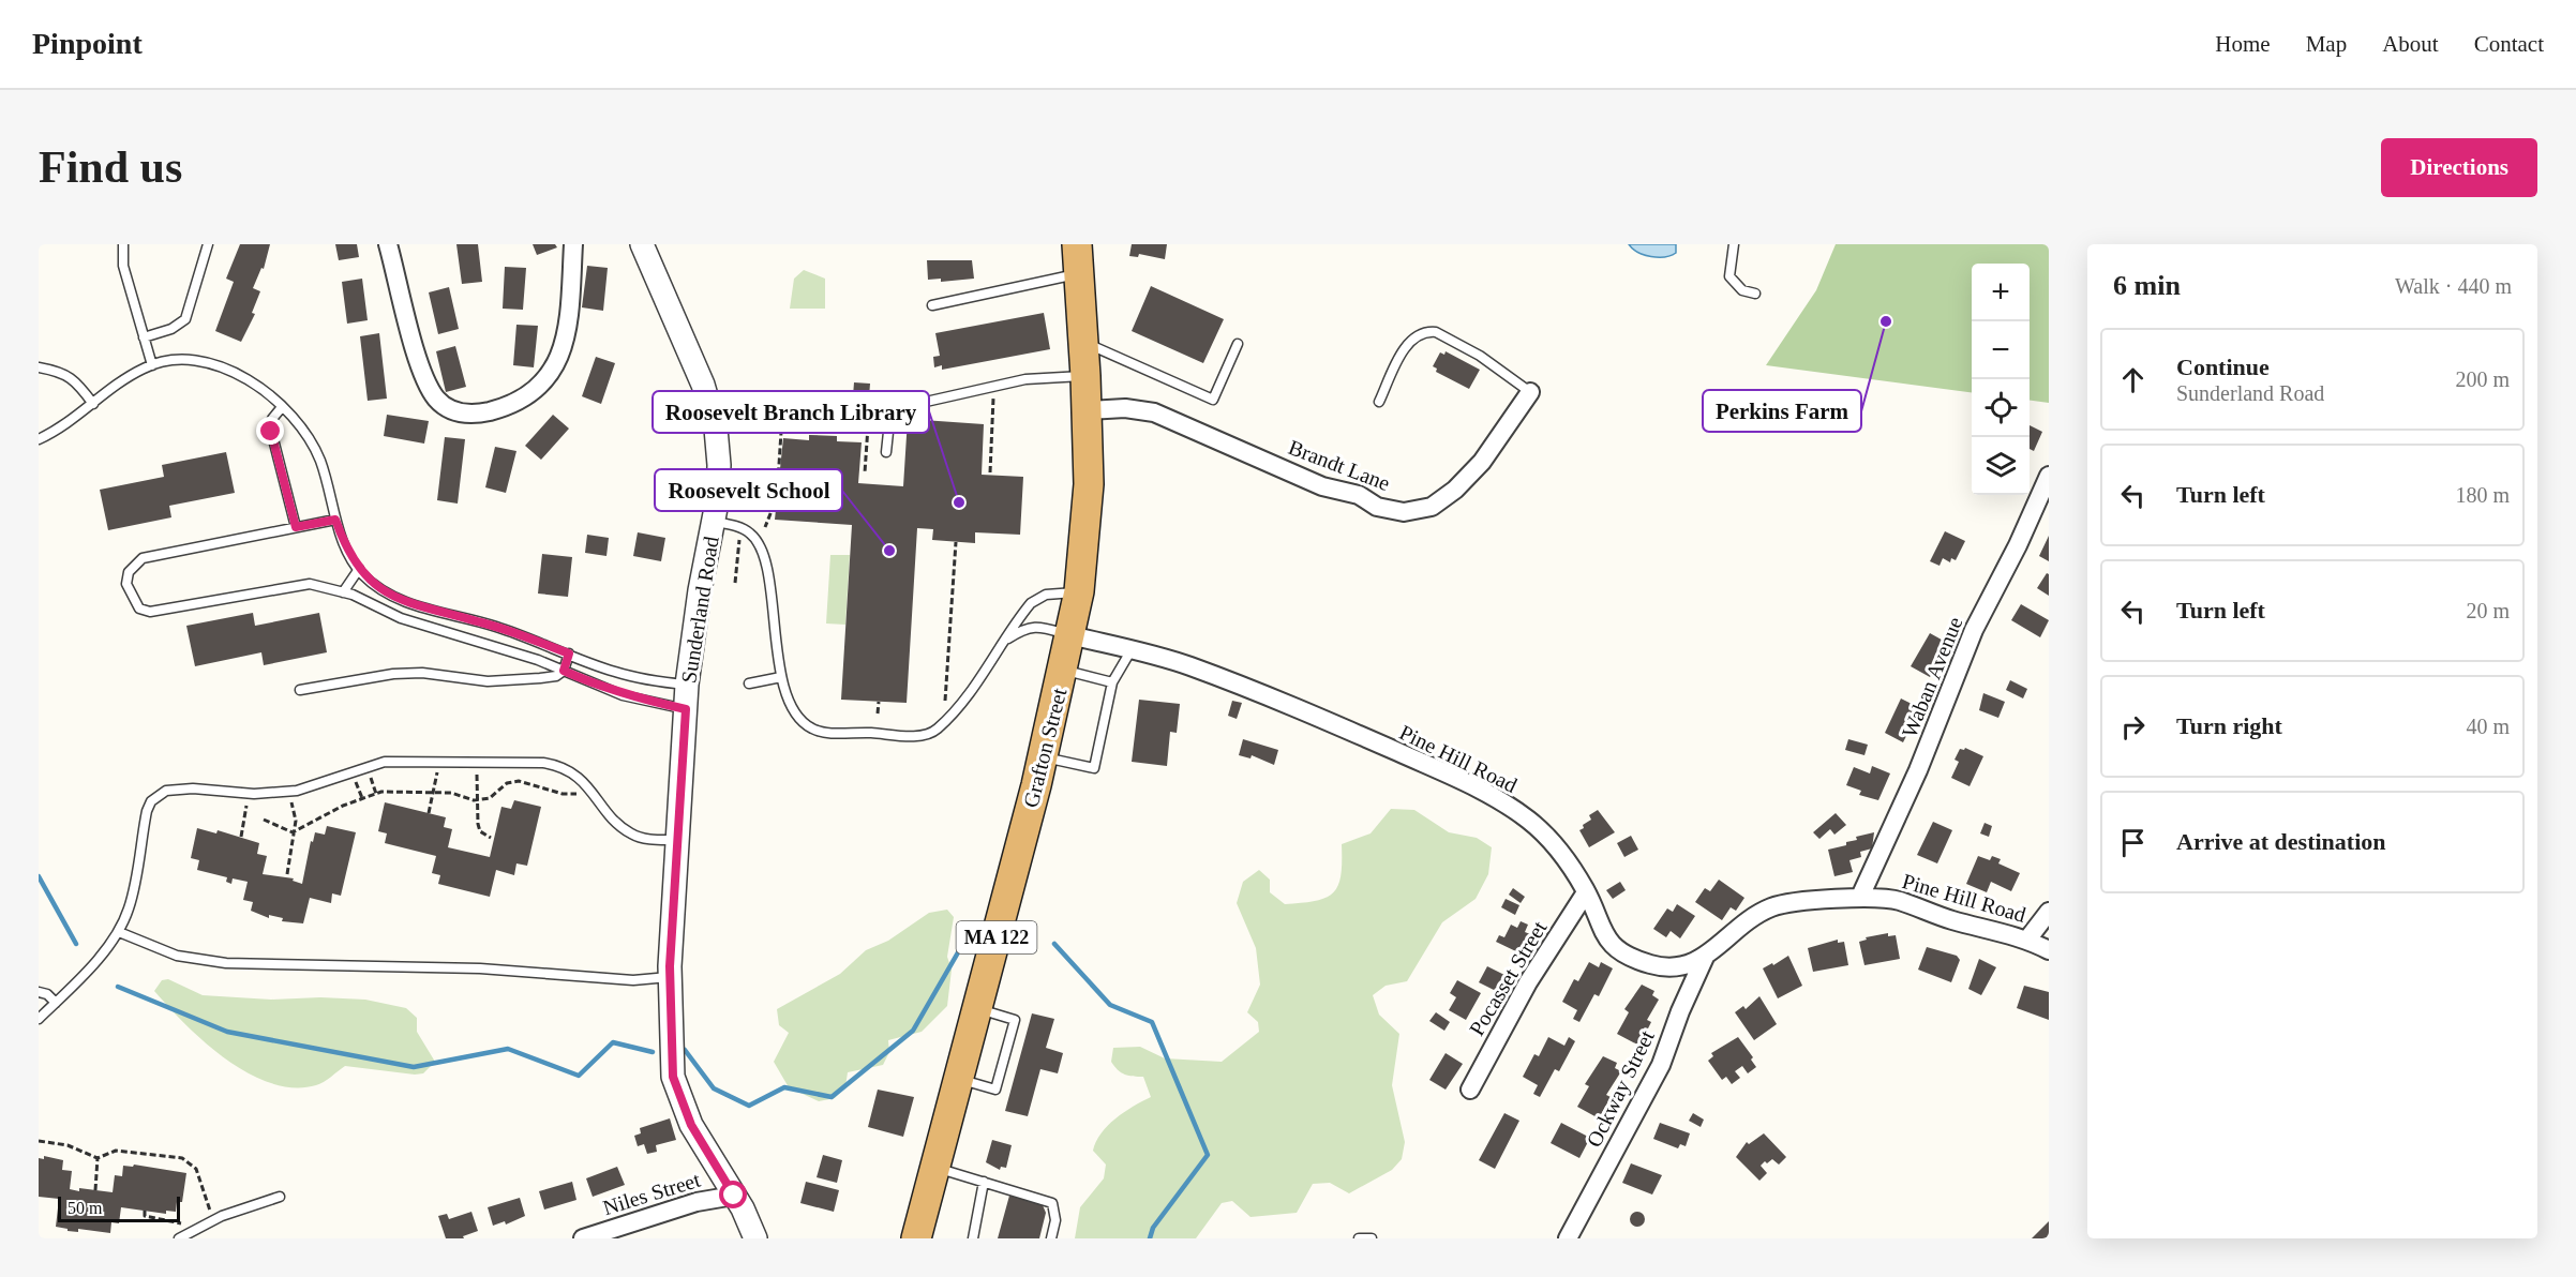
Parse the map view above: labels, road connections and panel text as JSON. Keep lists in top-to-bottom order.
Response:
{
  "streets": {
    "highway": ["Grafton Street", "MA 122"],
    "street": [
      "Brandt Lane",
      "Sunderland Road",
      "Waban Avenue",
      "Pine Hill Road",
      "Pocasset Street",
      "Ockway Street",
      "Niles Street"
    ]
  },
  "crossings": [
    ["Brandt Lane", "Grafton Street"],
    ["Sunderland Road", "Niles Street"],
    ["Waban Avenue", "Pine Hill Road"],
    ["Grafton Street", "Pine Hill Road"],
    ["Pine Hill Road", "Pocasset Street"],
    ["Pine Hill Road", "Ockway Street"]
  ],
  "places": ["Perkins Farm", "Roosevelt Branch Library", "Roosevelt School"],
  "scale_bar": "50 m",
  "page": {
    "header": "Pinpoint",
    "nav": [
      "Home",
      "Map",
      "About",
      "Contact"
    ],
    "buttons": "Directions",
    "title": "Find us",
    "heading": ["6 min", "Walk · 440 m"],
    "map_buttons": ["+", "−"],
    "list": [
      ["Continue", "Sunderland Road", "200 m"],
      ["Turn left", "180 m"],
      ["Turn left", "20 m"],
      ["Turn right", "40 m"],
      "Arrive at destination"
    ],
    "scale": "50 m"
  }
}
